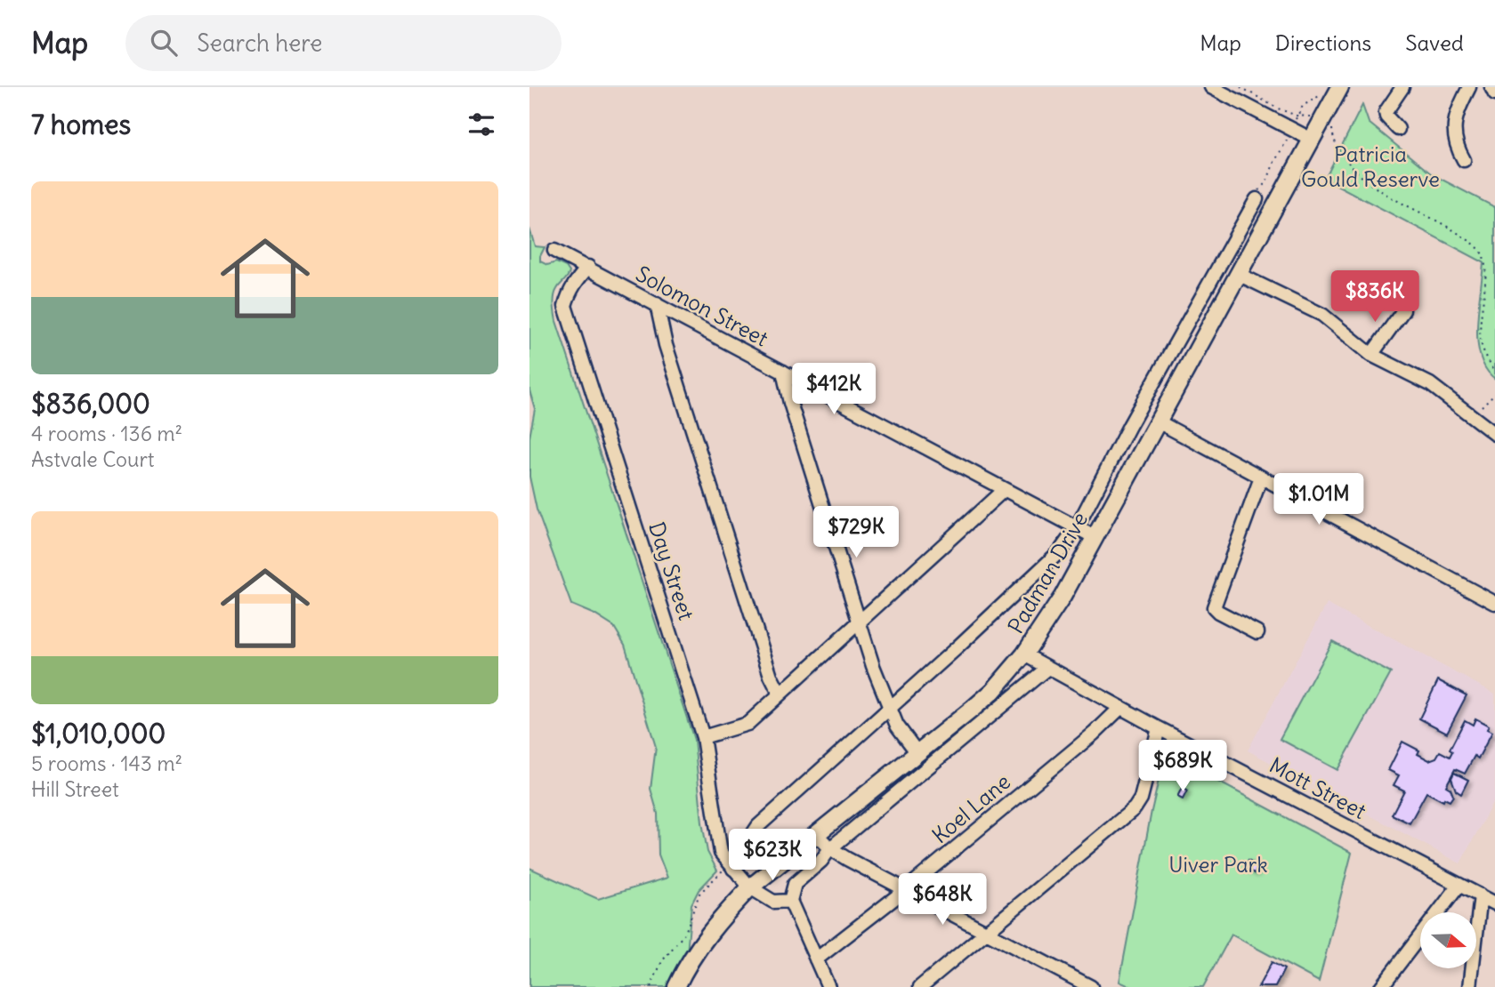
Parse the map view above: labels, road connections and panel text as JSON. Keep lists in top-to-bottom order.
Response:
{
  "streets": {
    "main road": ["Padman Drive"],
    "street": [
      "Solomon Street",
      "Day Street",
      "Mott Street",
      "Koel Lane"
    ]
  },
  "crossings": [
    ["Solomon Street", "Day Street"],
    ["Solomon Street", "Padman Drive"],
    ["Day Street", "Padman Drive"],
    ["Padman Drive", "Mott Street"],
    ["Mott Street", "Koel Lane"]
  ],
  "parks": ["Patricia Gould Reserve", "Uiver Park"],
  "north": "right",
  "page": {
    "header": "Map",
    "search": "Search here",
    "nav": ["Map", "Directions", "Saved"],
    "heading": "7 homes",
    "list": [
      {
        "name": "$836,000",
        "note": "4 rooms · 136 m² · Astvale Court"
      },
      {
        "name": "$1,010,000",
        "note": "5 rooms · 143 m² · Hill Street"
      }
    ],
    "price": [
      "$836K",
      "$412K",
      "$1.01M",
      "$729K",
      "$689K",
      "$623K",
      "$648K"
    ]
  }
}
